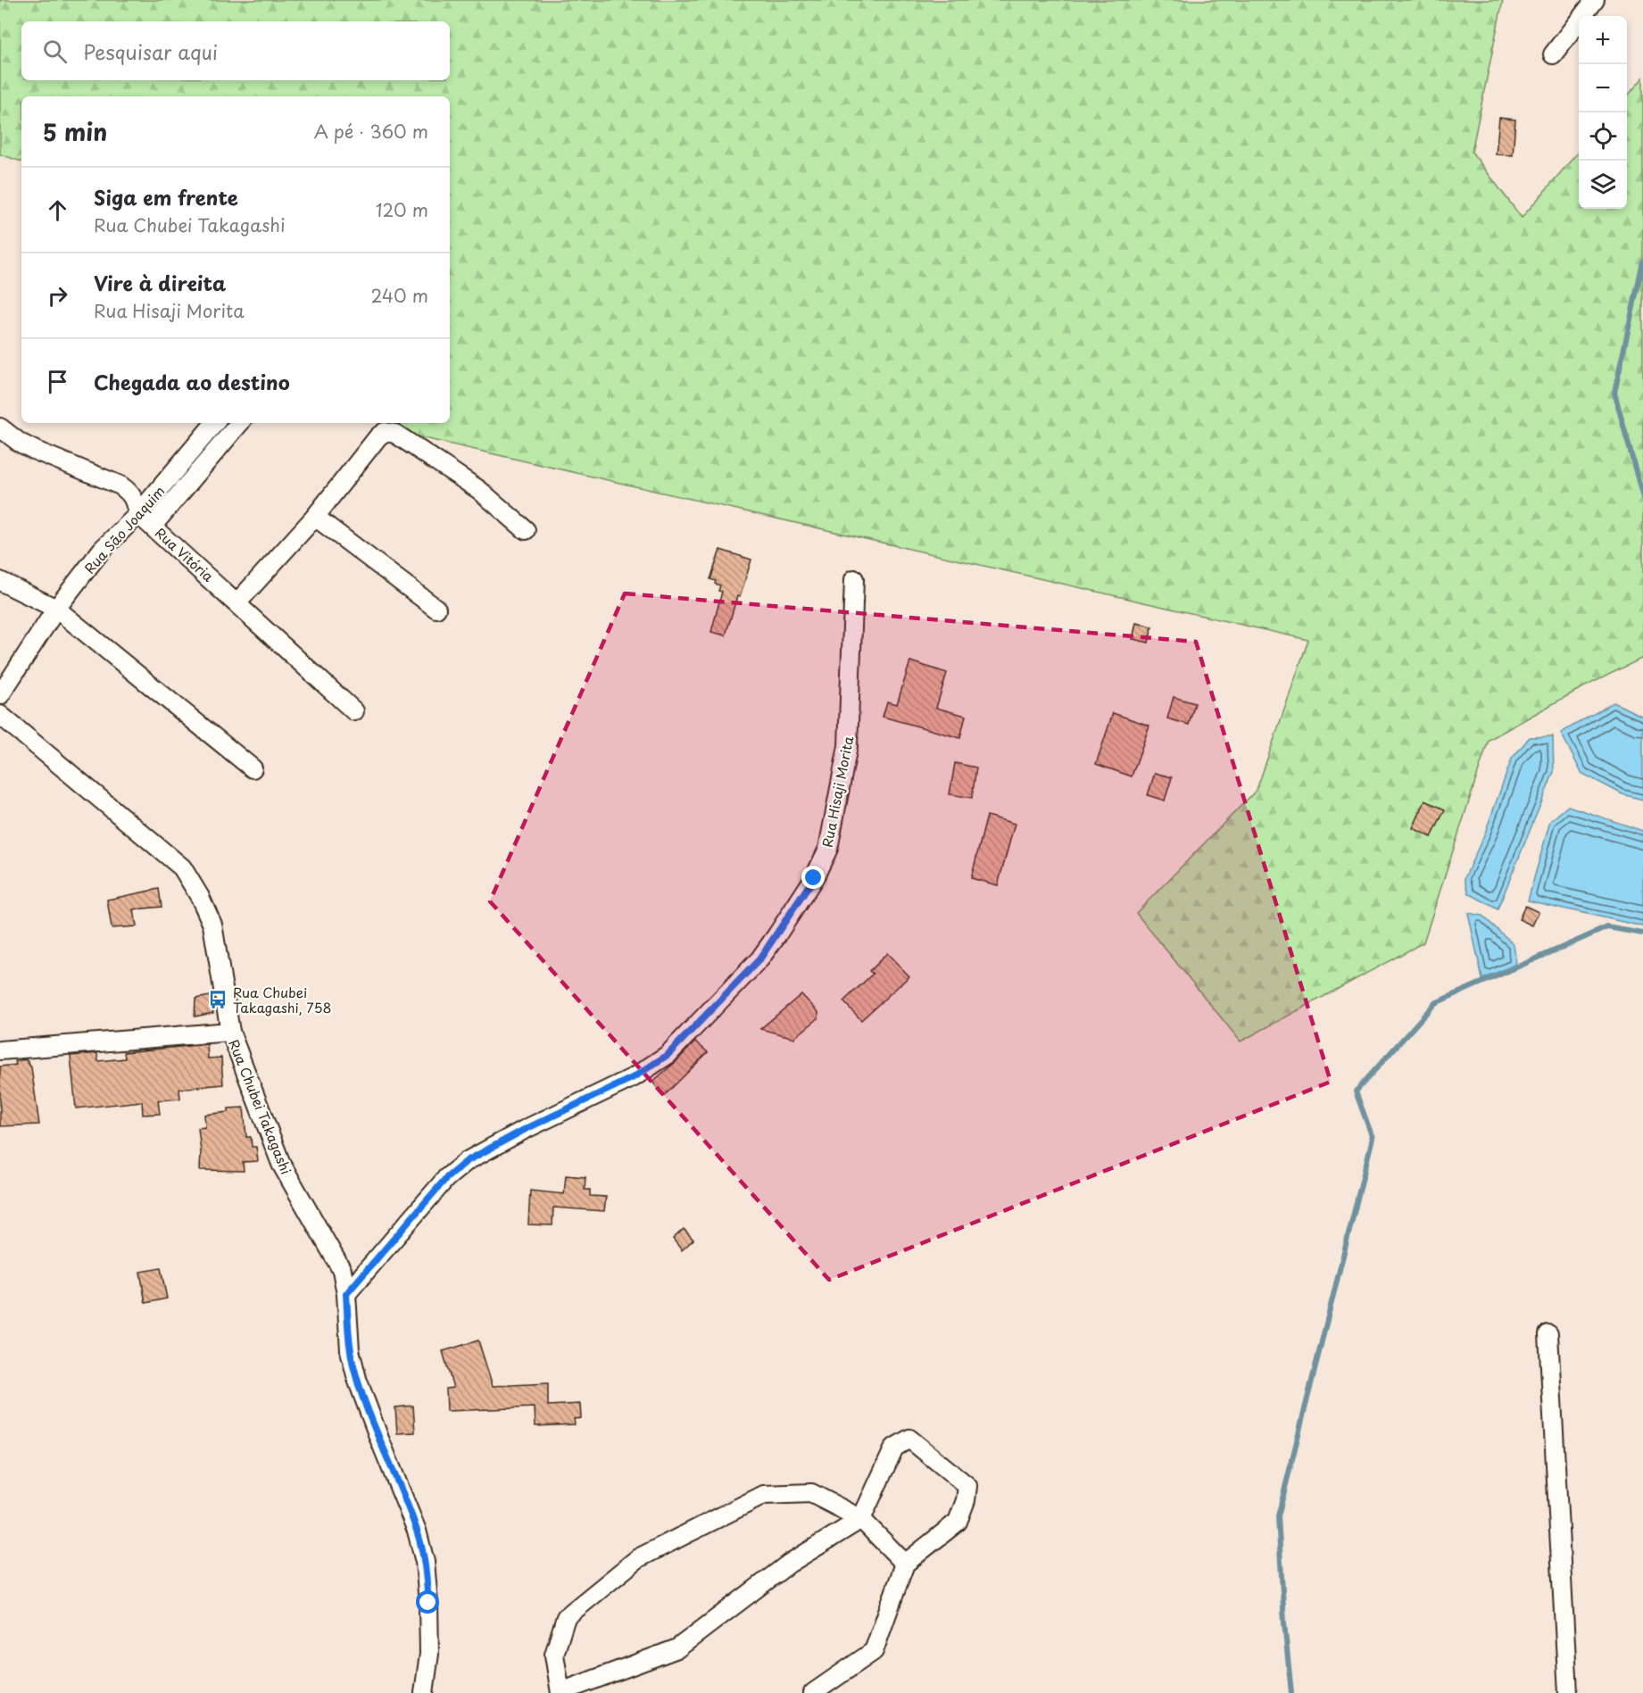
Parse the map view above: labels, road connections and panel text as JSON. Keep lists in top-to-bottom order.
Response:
{
  "streets": {
    "street": [
      "Rua São Joaquim",
      "Rua Vitória",
      "Rua Hisaji Morita",
      "Rua Chubei Takagashi"
    ]
  },
  "crossings": [
    ["Rua São Joaquim", "Rua Vitória"],
    ["Rua Hisaji Morita", "Rua Chubei Takagashi"]
  ],
  "places": {
    "bus stop": ["Rua Chubei Takagashi, 758"]
  },
  "page": {
    "map_buttons": ["+", "−"],
    "search": "Pesquisar aqui",
    "heading": ["5 min", "A pé · 360 m"],
    "list": [
      ["Siga em frente", "Rua Chubei Takagashi", "120 m"],
      ["Vire à direita", "Rua Hisaji Morita", "240 m"],
      "Chegada ao destino"
    ]
  }
}
